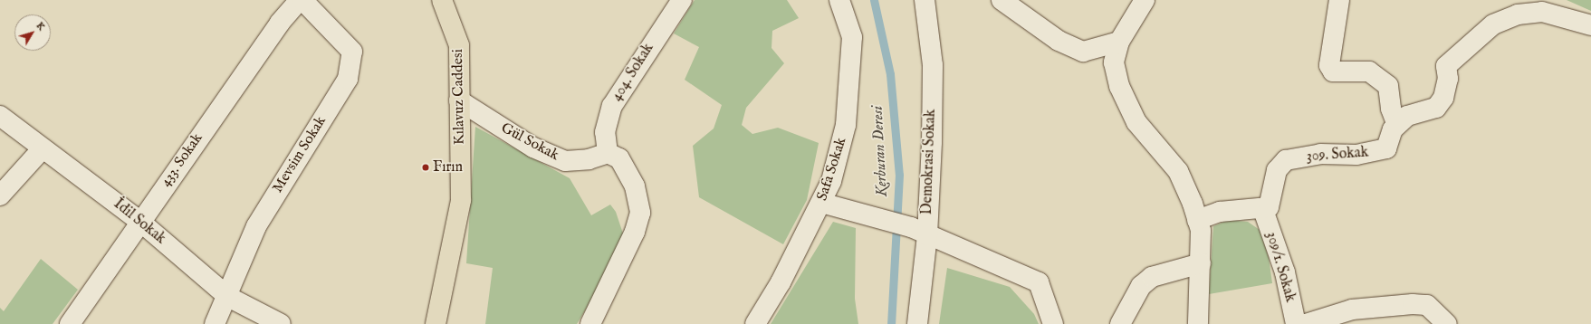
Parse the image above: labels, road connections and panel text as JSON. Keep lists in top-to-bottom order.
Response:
{
  "streets": {
    "main road": ["Kılavuz Caddesi"],
    "street": [
      "404. Sokak",
      "Gül Sokak",
      "Mevsim Sokak",
      "309. Sokak",
      "433. Sokak",
      "Demokrasi Sokak",
      "Safa Sokak",
      "İdil Sokak",
      "309/1. Sokak"
    ]
  },
  "crossings": [
    ["404. Sokak", "Gül Sokak"],
    ["Kılavuz Caddesi", "Gül Sokak"],
    ["Mevsim Sokak", "433. Sokak"],
    ["Mevsim Sokak", "İdil Sokak"],
    ["309. Sokak", "309/1. Sokak"],
    ["433. Sokak", "İdil Sokak"]
  ],
  "water": ["Kerburan Deresi"],
  "places": ["Fırın"],
  "north": "top right"
}
